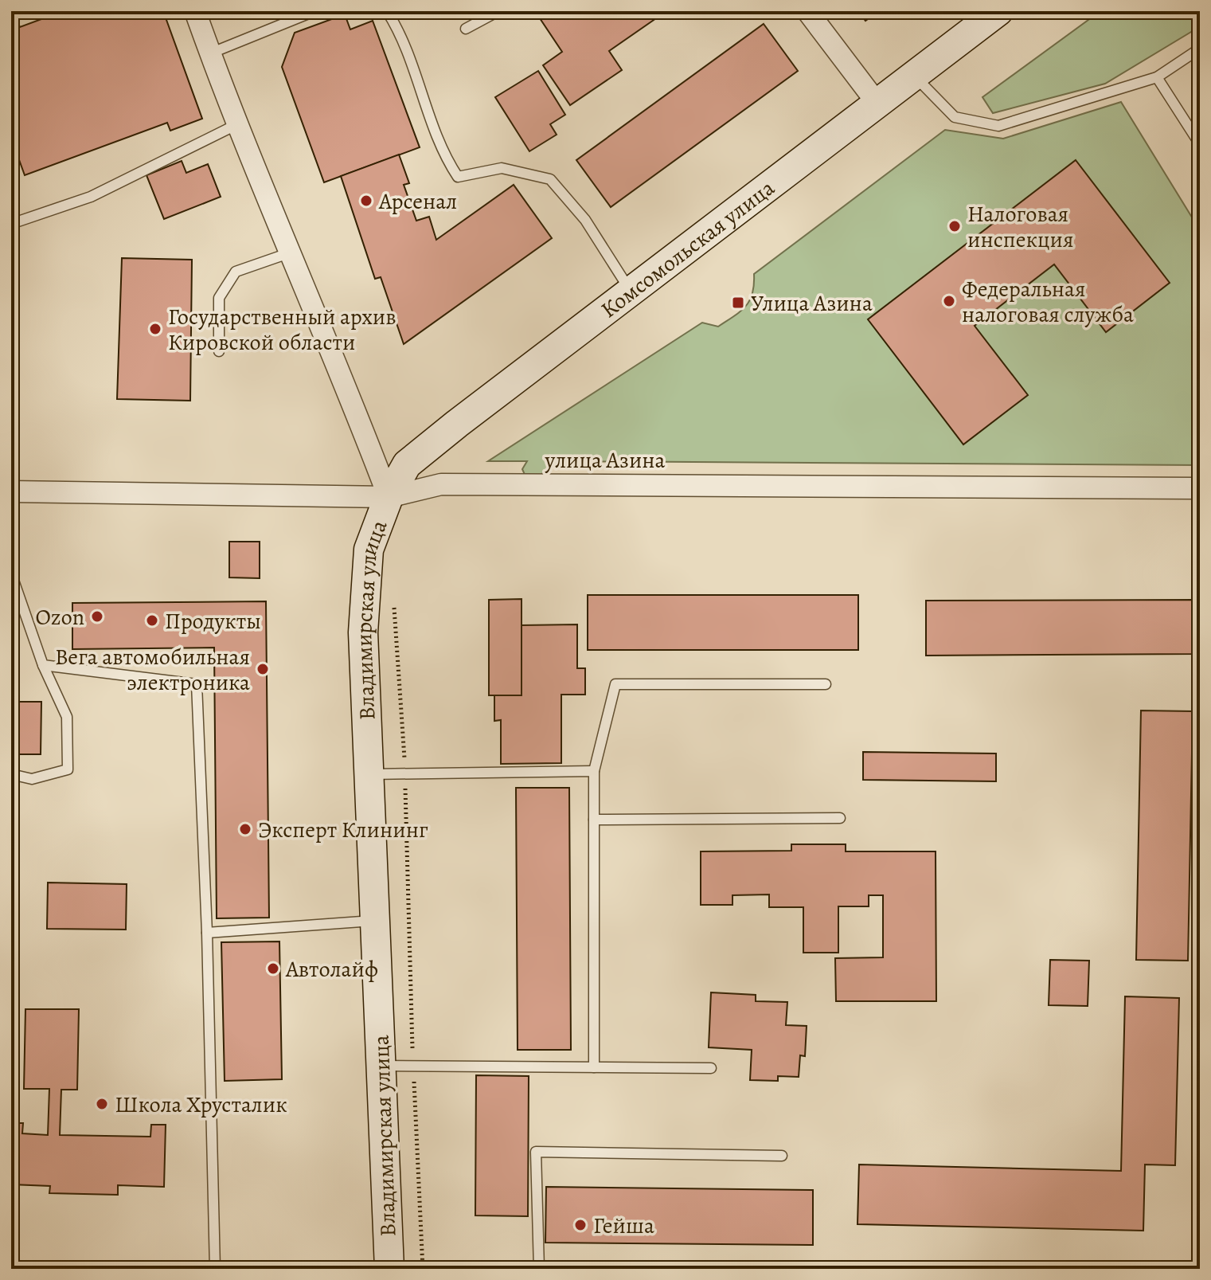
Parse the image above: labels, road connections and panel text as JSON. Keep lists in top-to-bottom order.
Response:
{
  "streets": {
    "main road": ["Комсомольская улица", "Владимирская улица"],
    "street": ["улица Азина"]
  },
  "crossings": [
    ["Комсомольская улица", "улица Азина"],
    ["Комсомольская улица", "Владимирская улица"],
    ["улица Азина", "Владимирская улица"]
  ],
  "places": {
    "other": [
      "Арсенал",
      "Налоговая инспекция",
      "Федеральная налоговая служба",
      "Государственный архив Кировской области",
      "Ozon",
      "Продукты",
      "Вега автомобильная электроника",
      "Эксперт Клининг",
      "Автолайф",
      "Школа Хрусталик",
      "Гейша"
    ],
    "transit": ["Улица Азина"]
  }
}
